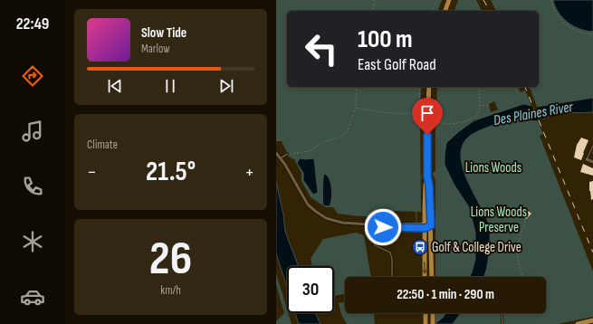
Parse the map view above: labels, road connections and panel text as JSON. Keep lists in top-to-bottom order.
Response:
{
  "water": ["Des Plaines River"],
  "parks": ["Lions Woods", "Lions Woods Preserve"],
  "places": {
    "bus stop": ["Golf & College Drive"]
  },
  "page": {
    "tabs": "22:49",
    "turn": ["100 m", "East Golf Road"],
    "song": ["Slow Tide", "Marlow"],
    "tile": [
      "Climate",
      ["26", "km/h"]
    ],
    "heat": ["−", "21.5°", "+"],
    "limit": "30",
    "trip": "22:50 · 1 min · 290 m"
  }
}
